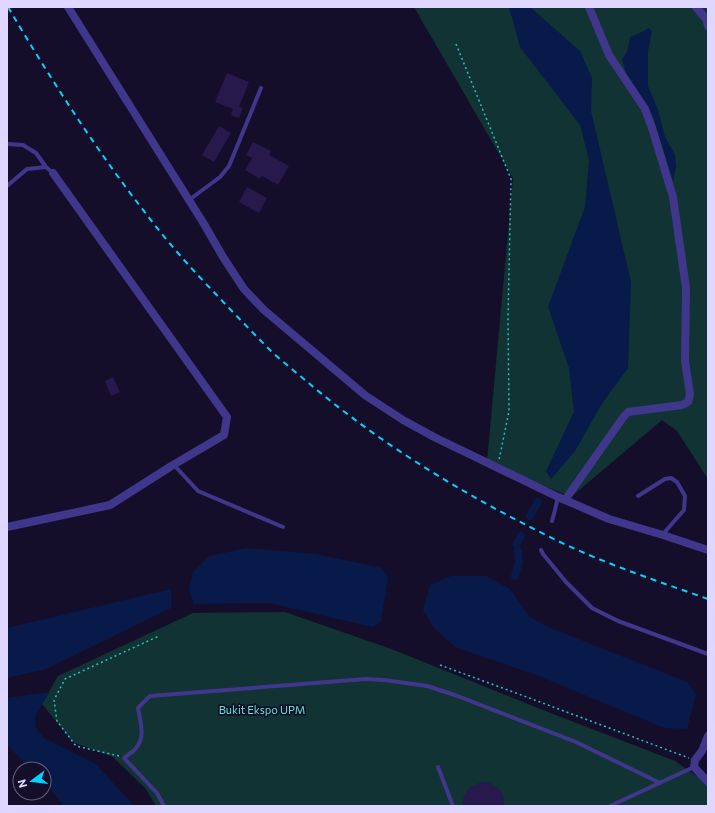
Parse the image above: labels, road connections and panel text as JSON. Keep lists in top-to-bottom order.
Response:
{
  "parks": ["Bukit Ekspo UPM"],
  "north": "left"
}
